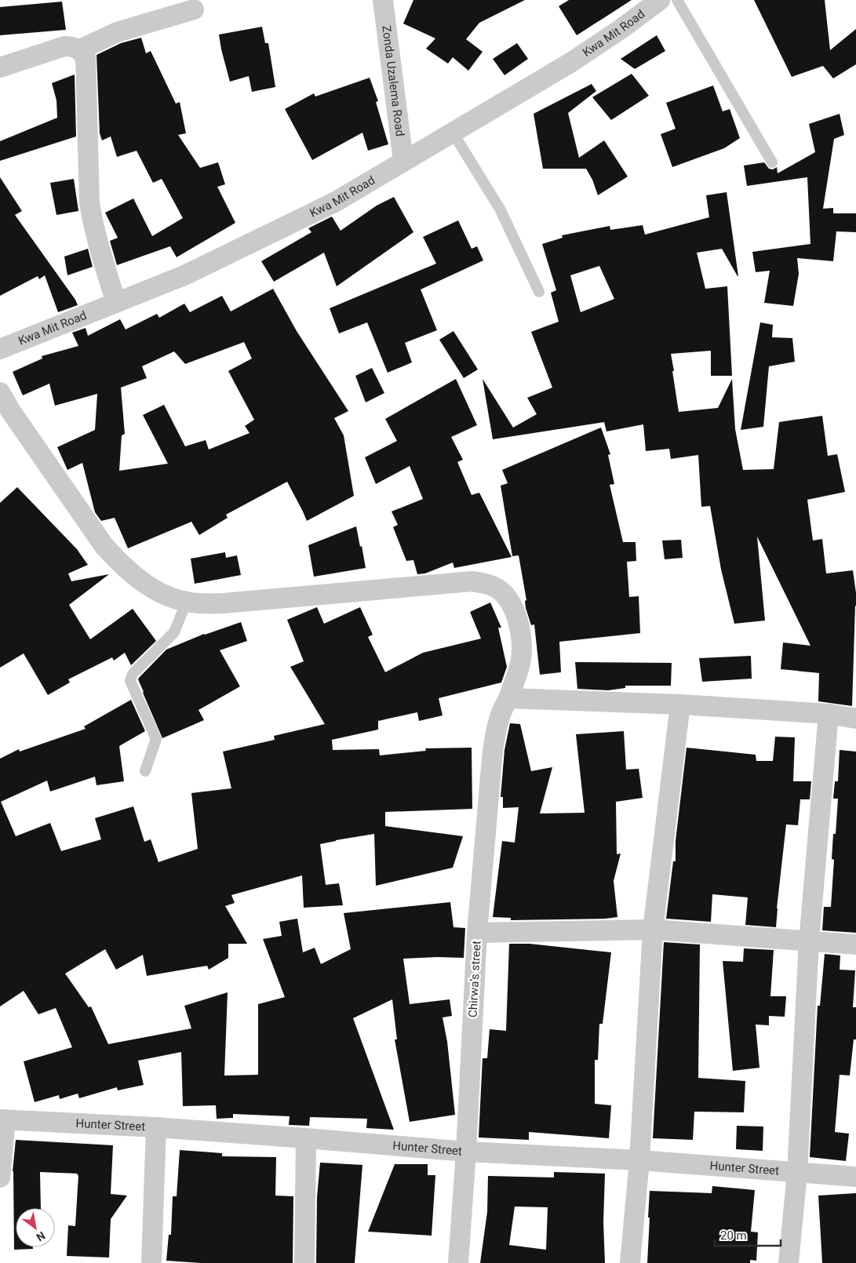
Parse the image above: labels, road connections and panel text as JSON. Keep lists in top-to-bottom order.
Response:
{
  "streets": {
    "street": [
      "Kwa Mit Road",
      "Zonda Uzalema Road",
      "Chirwa’s street",
      "Hunter Street"
    ]
  },
  "crossings": [
    ["Kwa Mit Road", "Zonda Uzalema Road"],
    ["Chirwa’s street", "Hunter Street"]
  ],
  "scale_bar": "20 m",
  "north": "bottom right"
}
